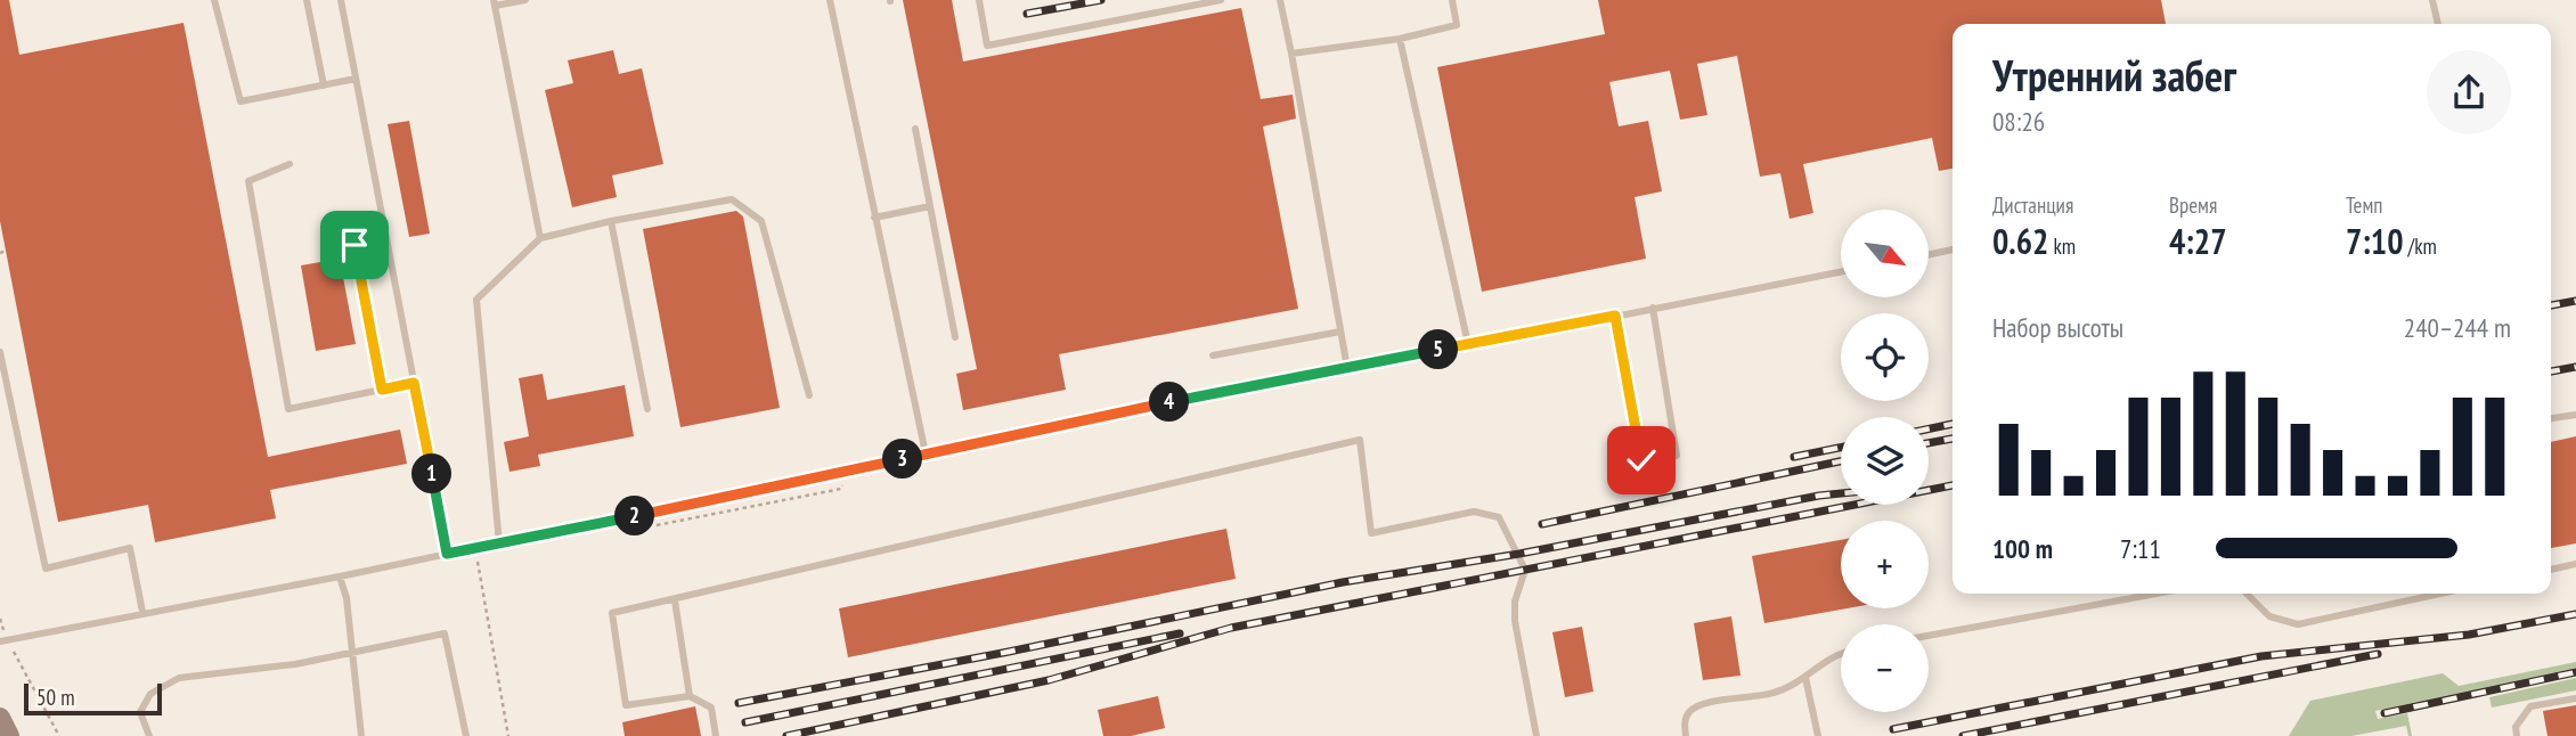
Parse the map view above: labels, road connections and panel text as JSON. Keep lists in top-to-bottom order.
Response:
{
  "scale_bar": "50 m",
  "north": "bottom right",
  "page": {
    "heading": ["Утренний забег", "08:26"],
    "stats": [
      ["Дистанция", "0.62 km"],
      ["Время", "4:27"],
      ["Темп", "7:10 /km"]
    ],
    "map_buttons": ["+", "−"],
    "chart": ["Набор высоты", "240–244 m"],
    "pins": [
      "5",
      "4",
      "3",
      "1",
      "2"
    ],
    "list": [
      {
        "name": "100 m",
        "note": "7:11"
      }
    ],
    "scale": "50 m"
  }
}
